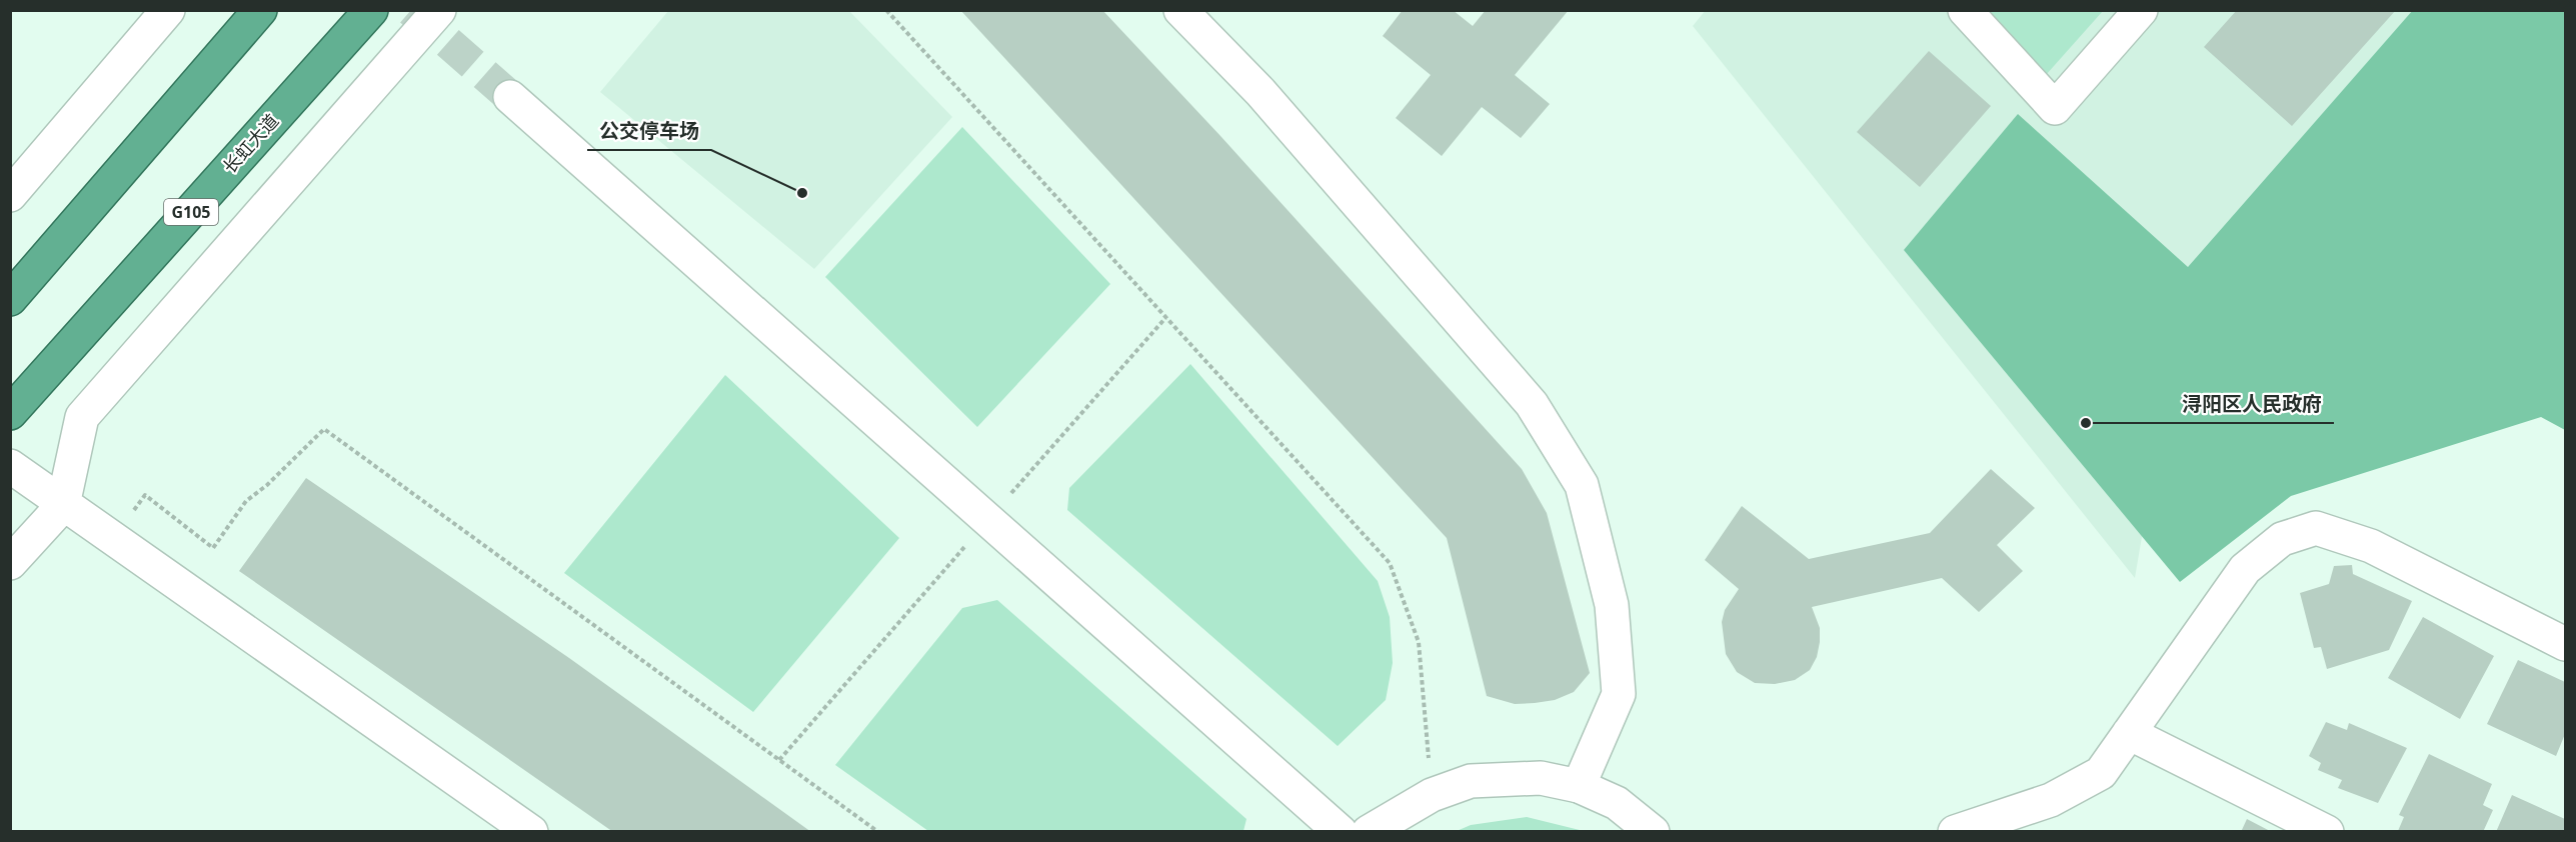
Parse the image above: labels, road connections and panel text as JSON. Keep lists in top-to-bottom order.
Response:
{
  "streets": {
    "highway": ["长虹大道", "G105"]
  },
  "places": ["公交停车场", "浔阳区人民政府"]
}
